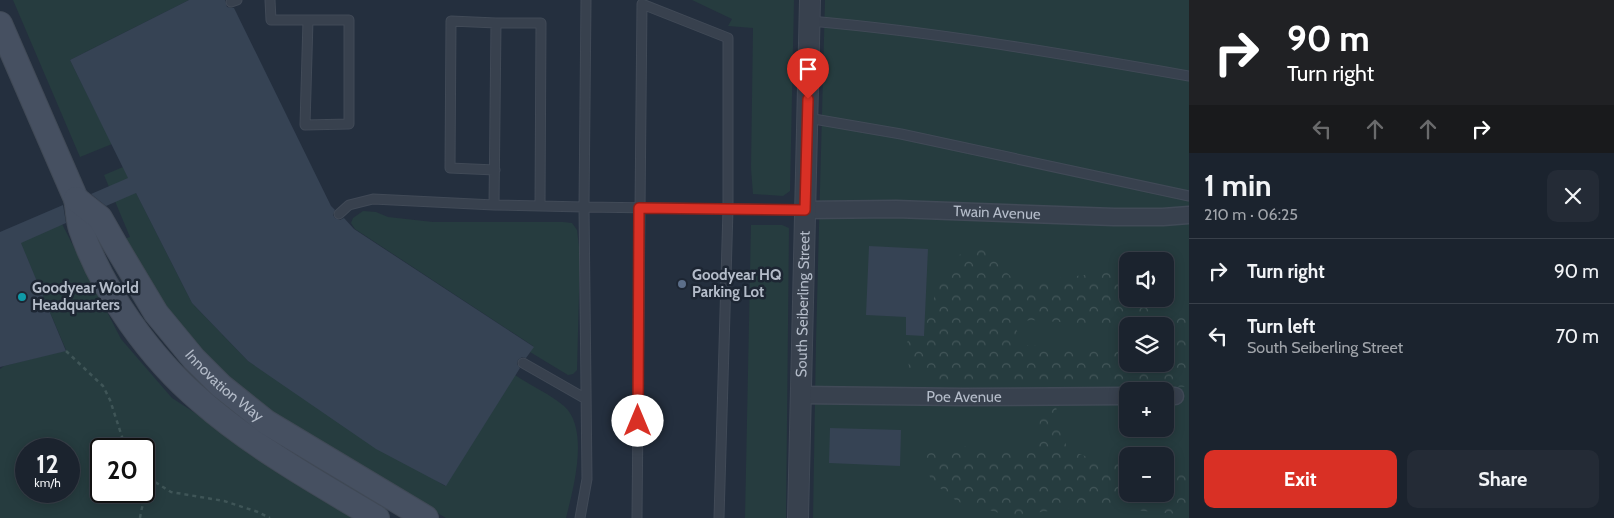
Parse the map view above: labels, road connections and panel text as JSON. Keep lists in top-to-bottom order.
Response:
{
  "streets": {
    "main road": ["Innovation Way"],
    "street": ["Twain Avenue", "South Seiberling Street", "Poe Avenue"]
  },
  "crossings": [
    ["Twain Avenue", "South Seiberling Street"],
    ["South Seiberling Street", "Poe Avenue"]
  ],
  "places": ["Goodyear HQ Parking Lot", "Goodyear World Headquarters"],
  "page": {
    "turn": ["90 m", "Turn right"],
    "heading": ["1 min", "210 m · 06:25"],
    "list": [
      {
        "name": "Turn right",
        "value": "90 m"
      },
      {
        "name": "Turn left",
        "note": "South Seiberling Street",
        "value": "70 m"
      }
    ],
    "map_buttons": ["+", "−"],
    "speed": "12 km/h",
    "limit": "20",
    "buttons": ["Exit", "Share"]
  }
}
